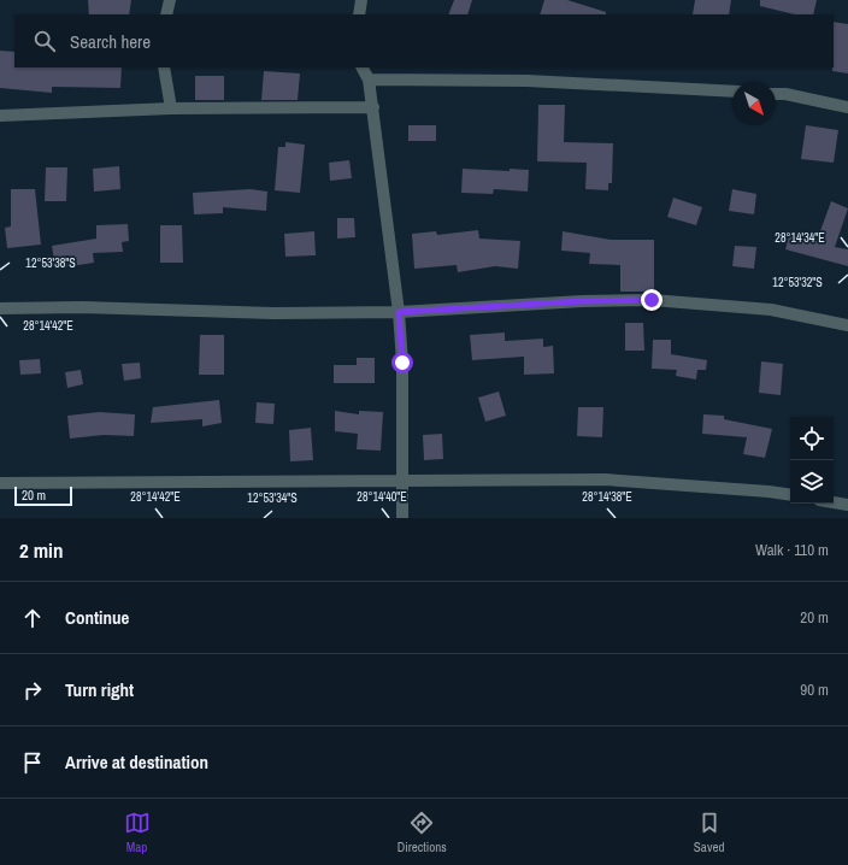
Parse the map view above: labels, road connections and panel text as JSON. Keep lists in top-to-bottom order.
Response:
{
  "scale_bar": "20 m",
  "north": "bottom right",
  "page": {
    "search": "Search here",
    "scale": "20 m",
    "heading": ["2 min", "Walk · 110 m"],
    "list": [
      ["Continue", "20 m"],
      ["Turn right", "90 m"],
      "Arrive at destination"
    ],
    "nav": ["Map", "Directions", "Saved"]
  },
  "coordinates": [
    "28°14'34\"E",
    "12°53'38\"S",
    "12°53'32\"S",
    "28°14'42\"E",
    "28°14'40\"E",
    "28°14'38\"E",
    "12°53'34\"S"
  ]
}
